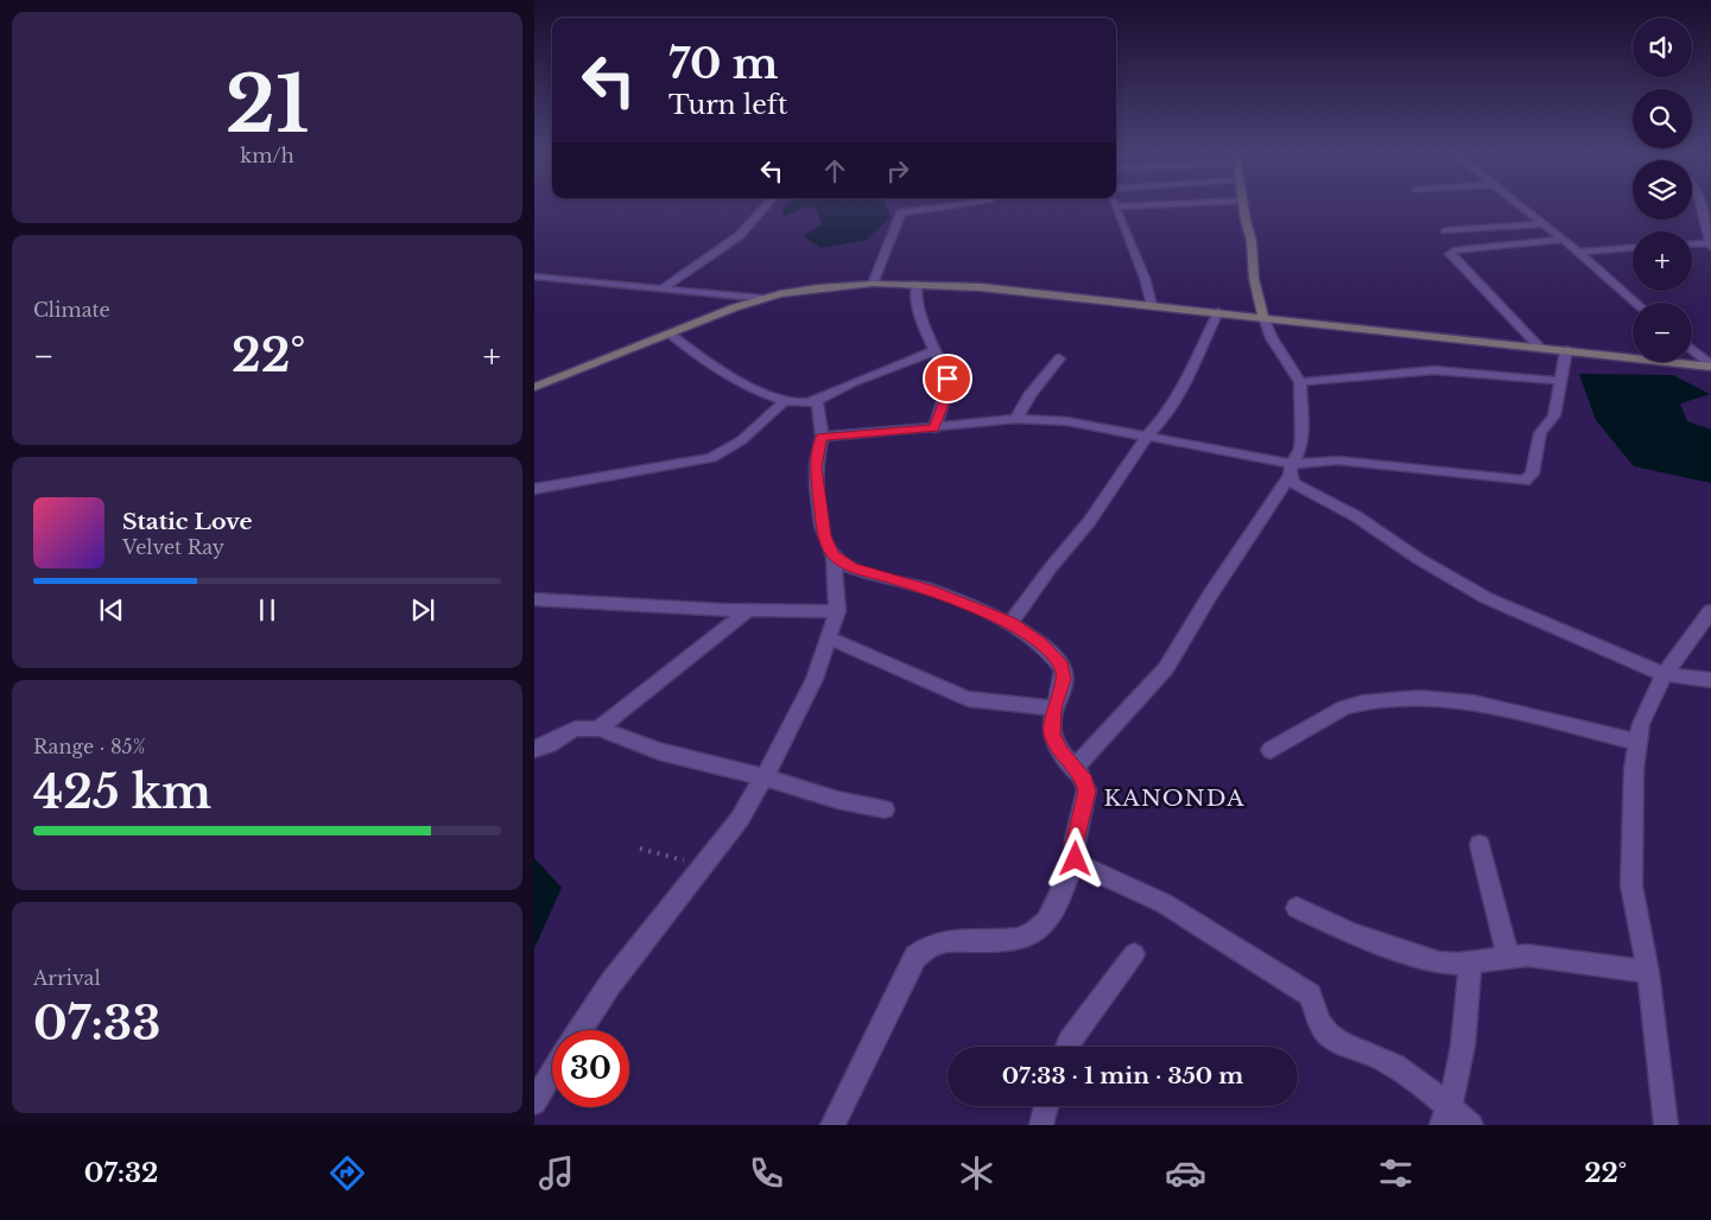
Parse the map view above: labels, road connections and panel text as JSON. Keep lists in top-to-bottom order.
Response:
{
  "districts": ["KANONDA"],
  "page": {
    "tile": [
      ["21", "km/h"],
      "Climate",
      ["Range · 85%", "425 km"],
      ["Arrival", "07:33"]
    ],
    "map_buttons": ["+", "−"],
    "turn": ["70 m", "Turn left"],
    "heat": ["−", "22°", "+"],
    "song": ["Static Love", "Velvet Ray"],
    "limit": "30",
    "trip": "07:33 · 1 min · 350 m",
    "tabs": ["07:32", "22°"]
  }
}
